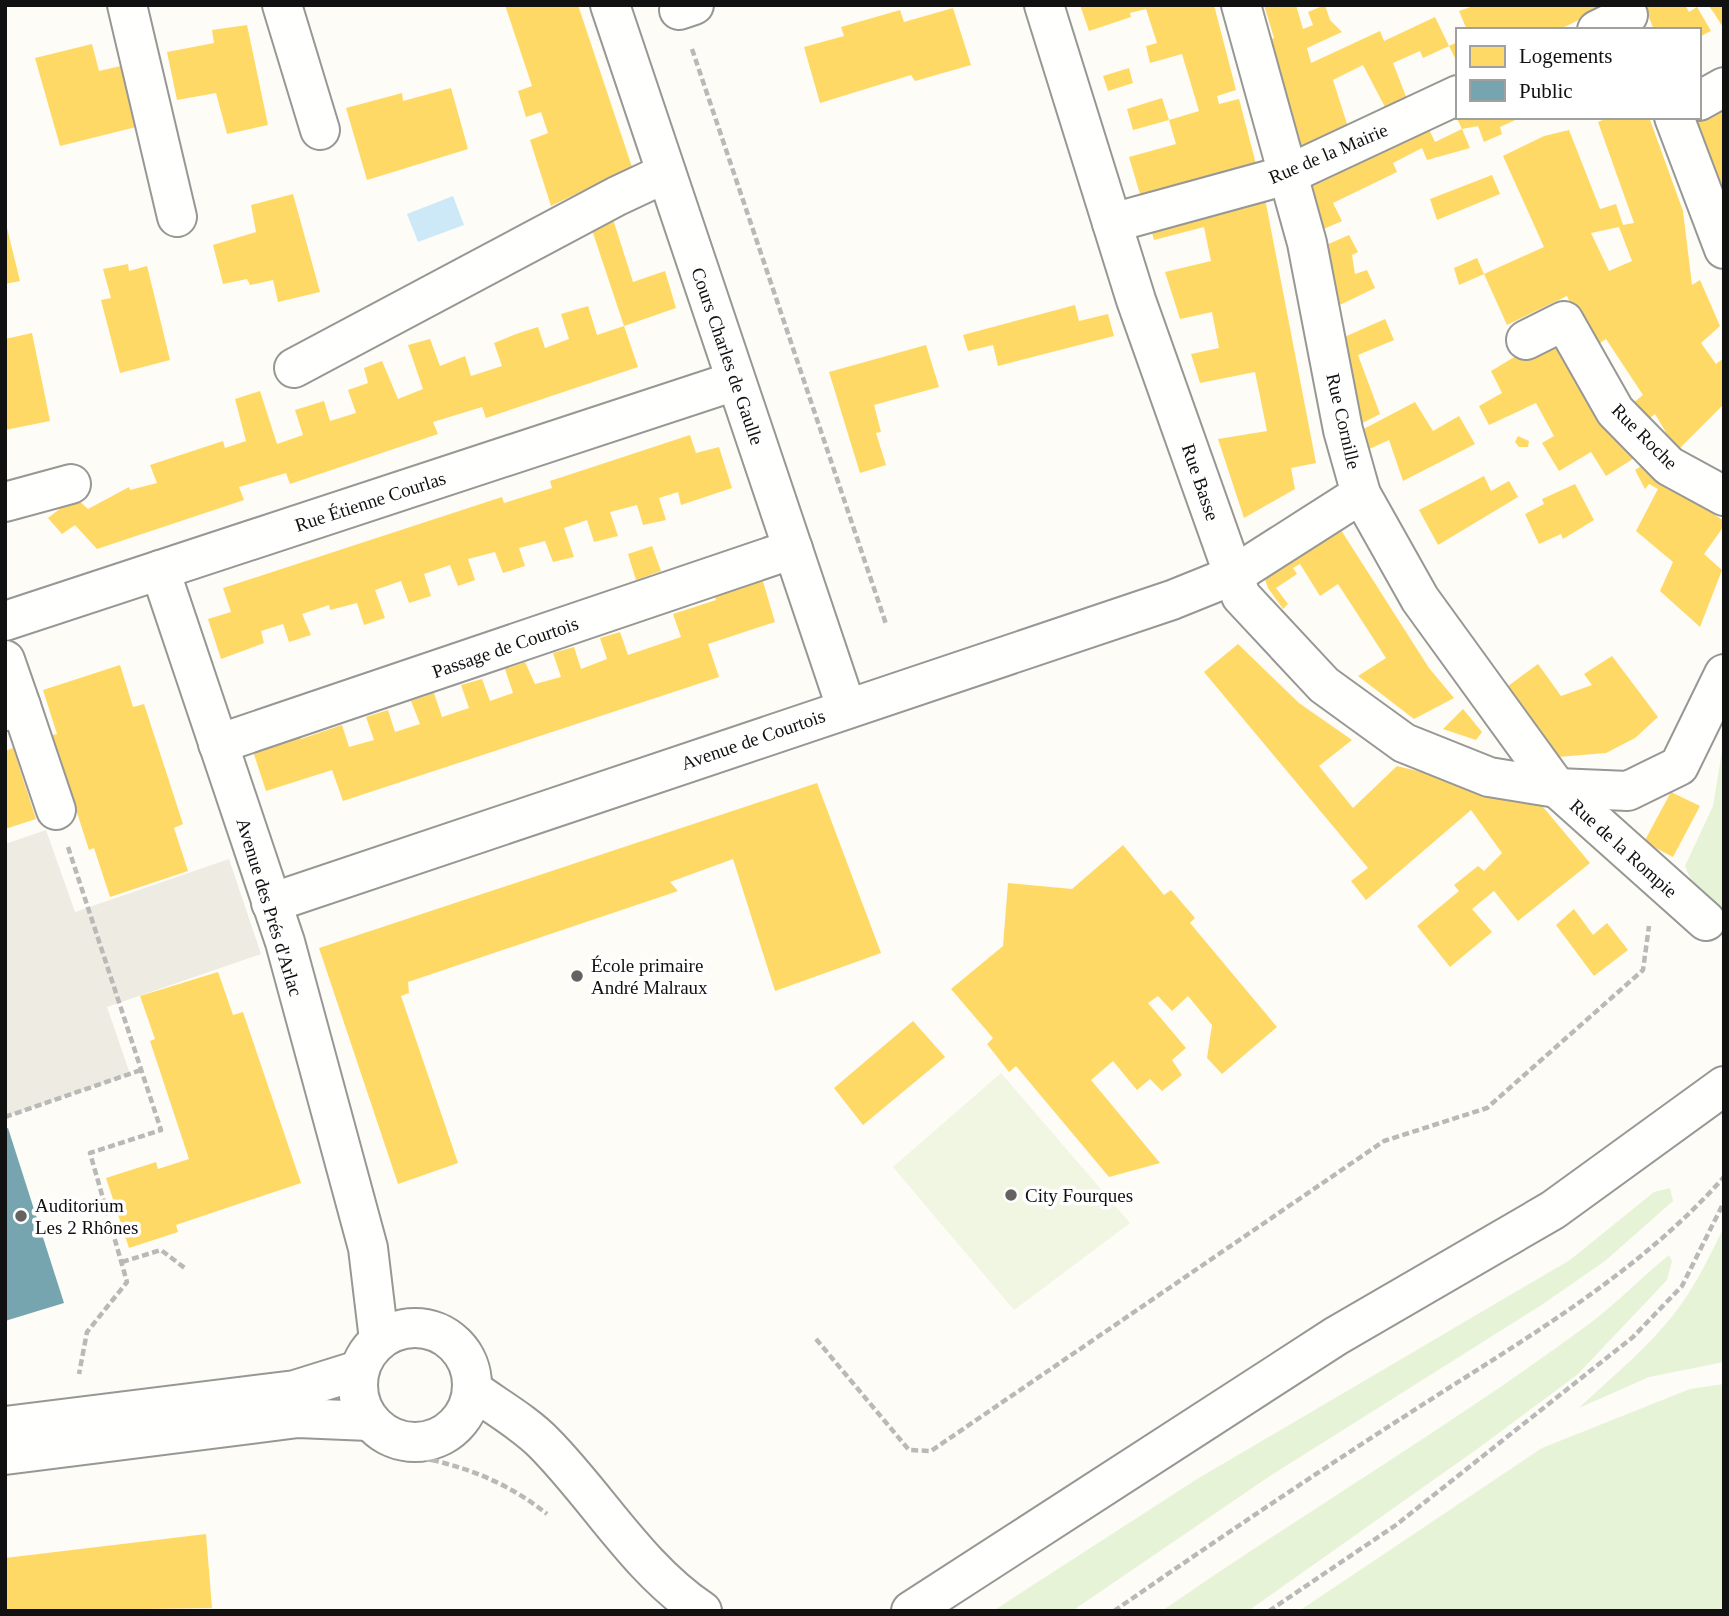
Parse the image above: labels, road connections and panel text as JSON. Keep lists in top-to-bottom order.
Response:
{
  "streets": {
    "street": [
      "Rue de la Mairie",
      "Cours Charles de Gaulle",
      "Rue Cornille",
      "Rue Roche",
      "Rue Basse",
      "Rue Étienne Courlas",
      "Passage de Courtois",
      "Avenue de Courtois",
      "Rue de la Rompie",
      "Avenue des Prés d'Arlac"
    ]
  },
  "crossings": [
    ["Rue de la Mairie", "Rue Cornille"],
    ["Rue de la Mairie", "Rue Basse"],
    ["Cours Charles de Gaulle", "Rue Étienne Courlas"],
    ["Cours Charles de Gaulle", "Passage de Courtois"],
    ["Cours Charles de Gaulle", "Avenue de Courtois"],
    ["Rue Cornille", "Rue Basse"],
    ["Rue Cornille", "Avenue de Courtois"],
    ["Rue Cornille", "Rue de la Rompie"],
    ["Rue Basse", "Avenue de Courtois"],
    ["Rue Basse", "Rue de la Rompie"],
    ["Rue Étienne Courlas", "Avenue des Prés d'Arlac"],
    ["Passage de Courtois", "Avenue des Prés d'Arlac"],
    ["Avenue de Courtois", "Avenue des Prés d'Arlac"]
  ],
  "places": ["École primaire André Malraux", "City Fourques", "Auditorium Les 2 Rhônes"],
  "legend": ["Logements", "Public"]
}
